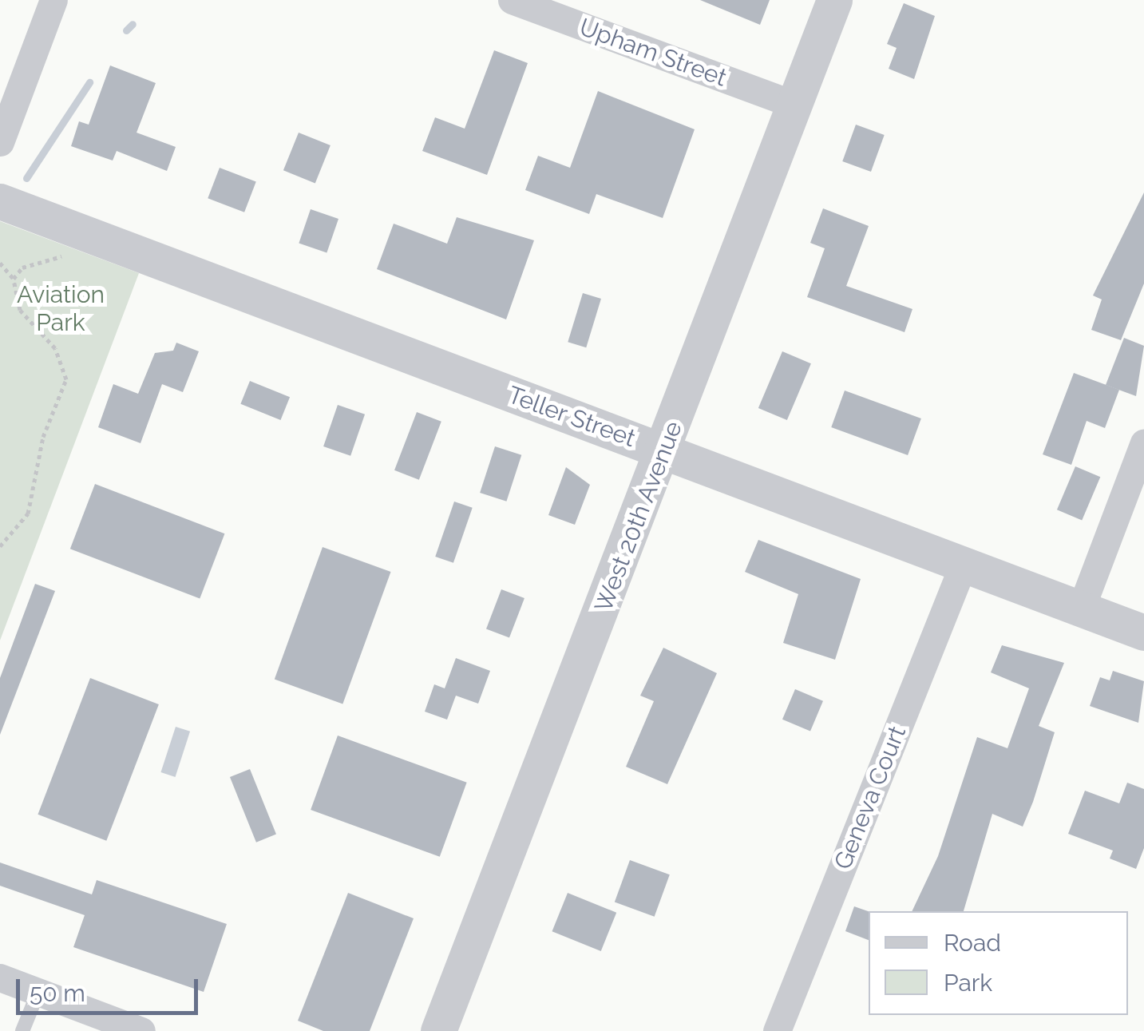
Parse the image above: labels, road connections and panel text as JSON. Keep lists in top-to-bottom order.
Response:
{
  "streets": {
    "street": [
      "Upham Street",
      "Teller Street",
      "West 20th Avenue",
      "Geneva Court"
    ]
  },
  "crossings": [
    ["Upham Street", "West 20th Avenue"],
    ["Teller Street", "West 20th Avenue"],
    ["Teller Street", "Geneva Court"]
  ],
  "parks": ["Aviation Park"],
  "legend": ["Road", "Park"],
  "scale_bar": "50 m"
}
